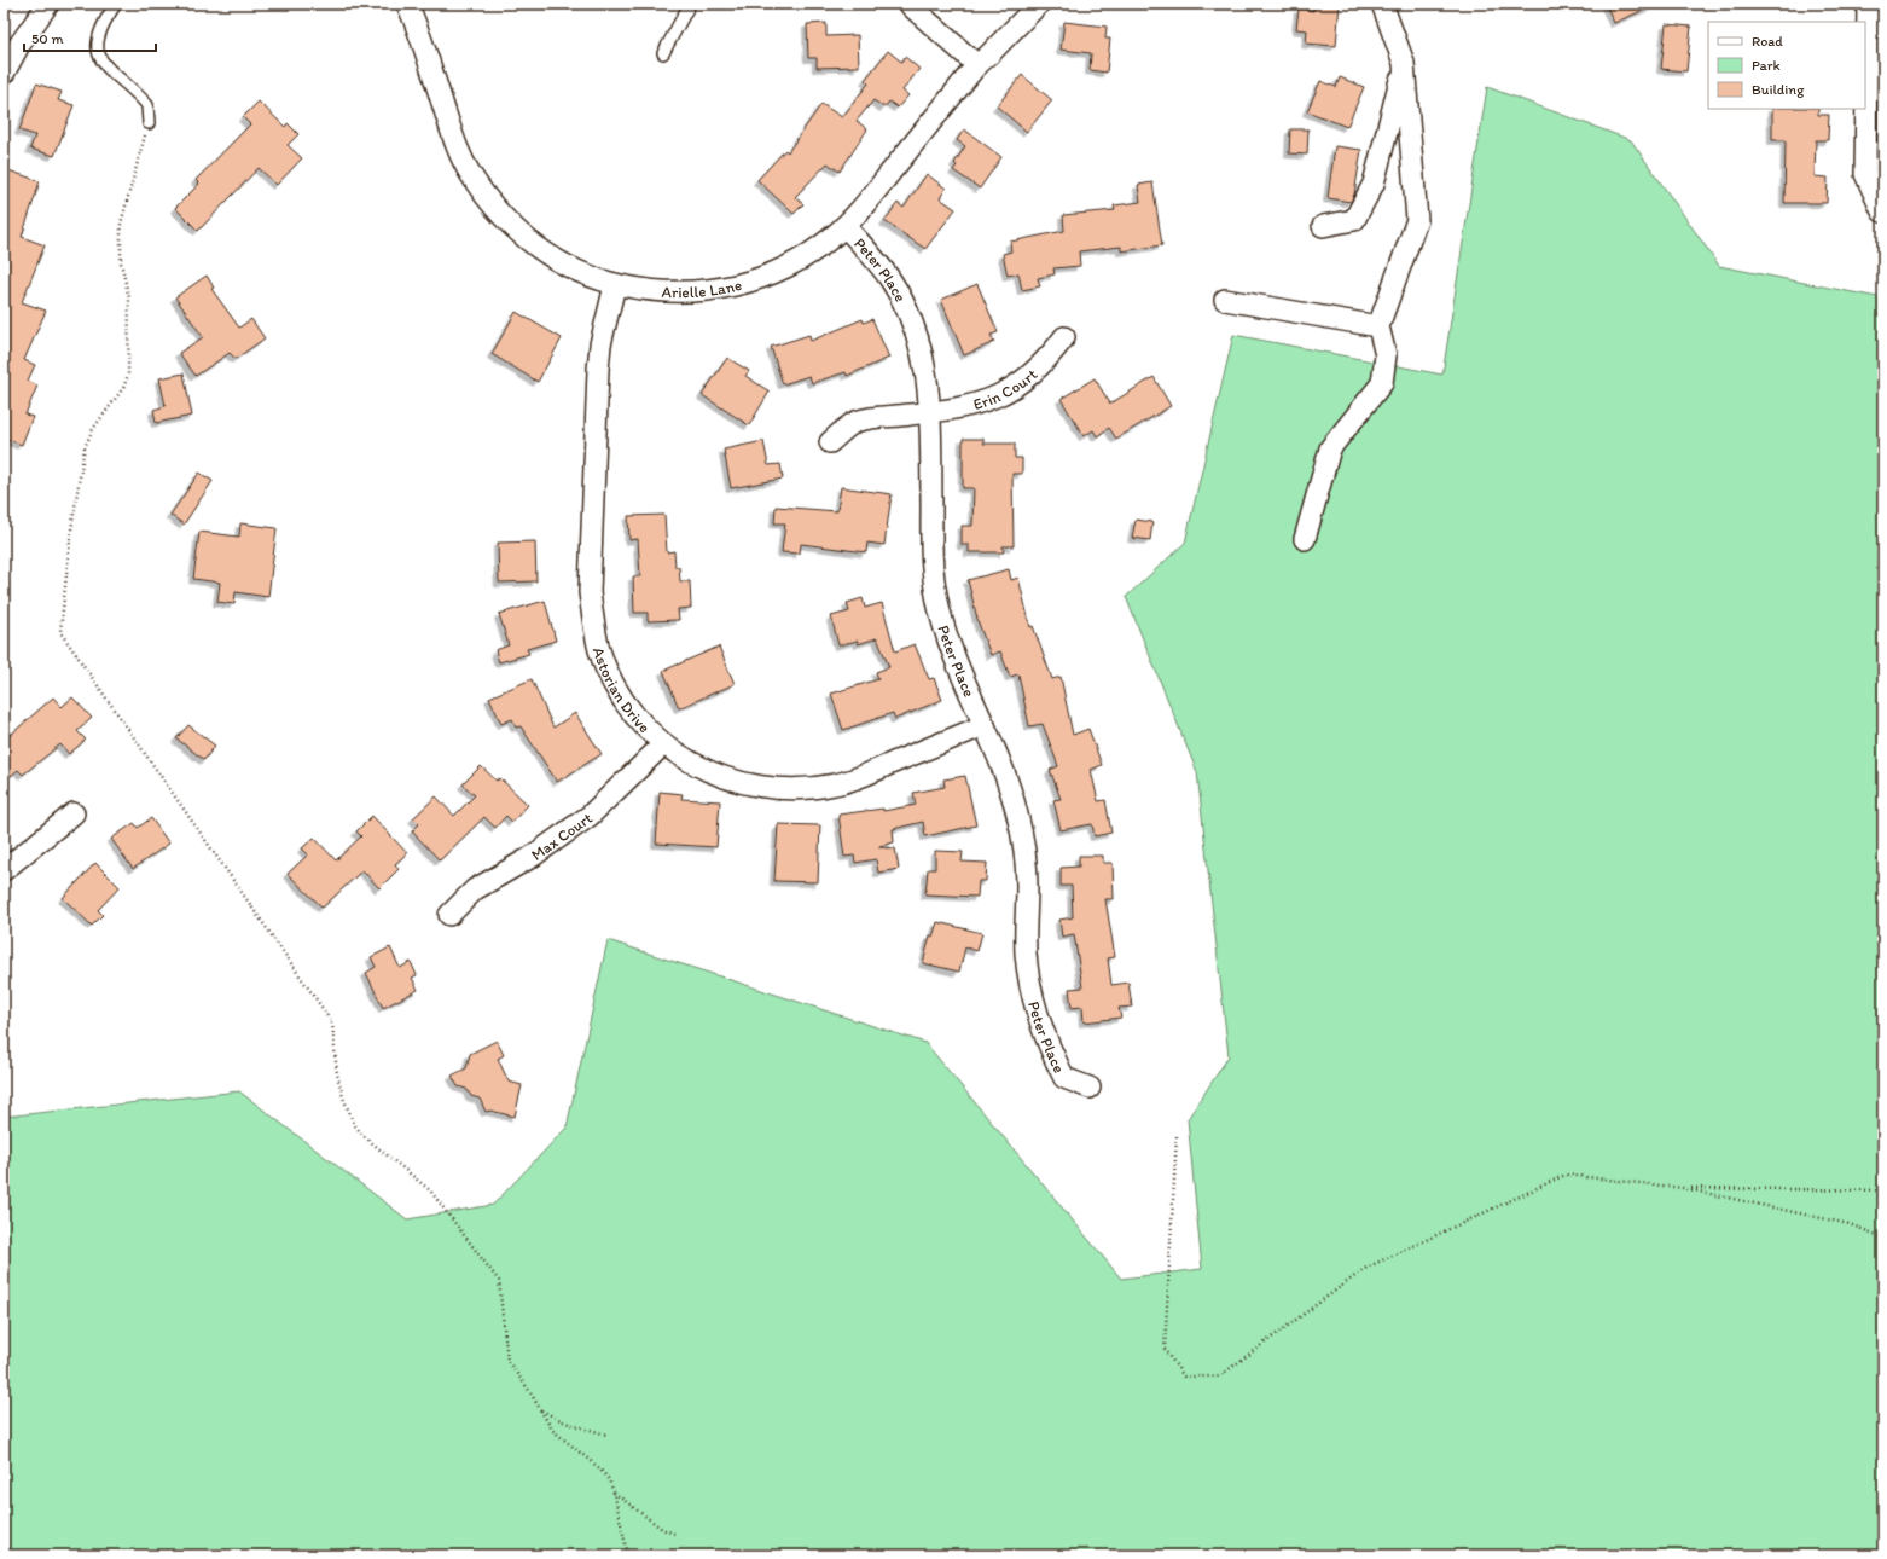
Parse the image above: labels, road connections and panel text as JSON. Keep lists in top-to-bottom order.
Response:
{
  "streets": {
    "street": [
      "Peter Place",
      "Arielle Lane",
      "Erin Court",
      "Astorian Drive",
      "Max Court"
    ]
  },
  "crossings": [
    ["Peter Place", "Arielle Lane"],
    ["Peter Place", "Erin Court"],
    ["Peter Place", "Astorian Drive"],
    ["Arielle Lane", "Astorian Drive"],
    ["Astorian Drive", "Max Court"]
  ],
  "legend": ["Road", "Park", "Building"],
  "scale_bar": "50 m"
}
